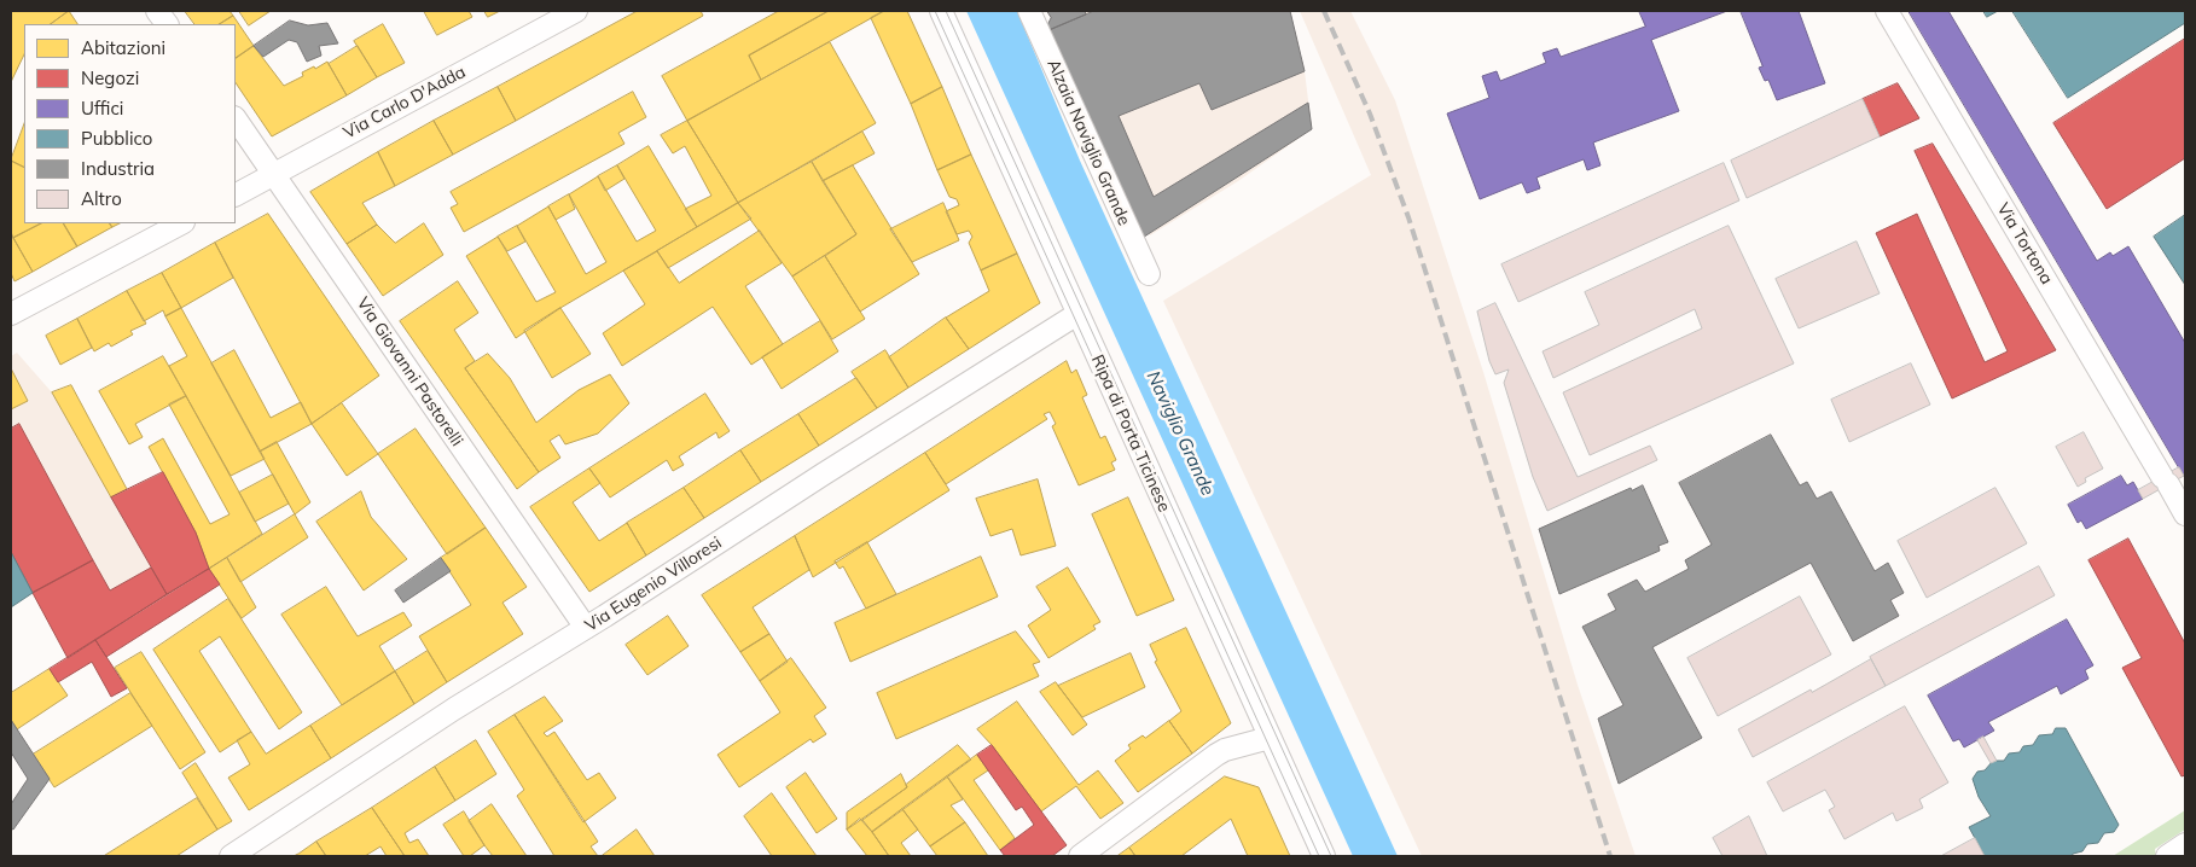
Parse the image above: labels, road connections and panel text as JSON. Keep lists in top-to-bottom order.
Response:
{
  "streets": {
    "street": [
      "Via Carlo D'Adda",
      "Alzaia Naviglio Grande",
      "Via Tortona",
      "Via Giovanni Pastorelli",
      "Ripa di Porta Ticinese",
      "Via Eugenio Villoresi"
    ]
  },
  "crossings": [
    ["Via Carlo D'Adda", "Via Giovanni Pastorelli"],
    ["Via Giovanni Pastorelli", "Via Eugenio Villoresi"],
    ["Ripa di Porta Ticinese", "Via Eugenio Villoresi"]
  ],
  "water": ["Naviglio Grande"],
  "legend": [
    "Abitazioni",
    "Negozi",
    "Uffici",
    "Pubblico",
    "Industria",
    "Altro"
  ]
}
